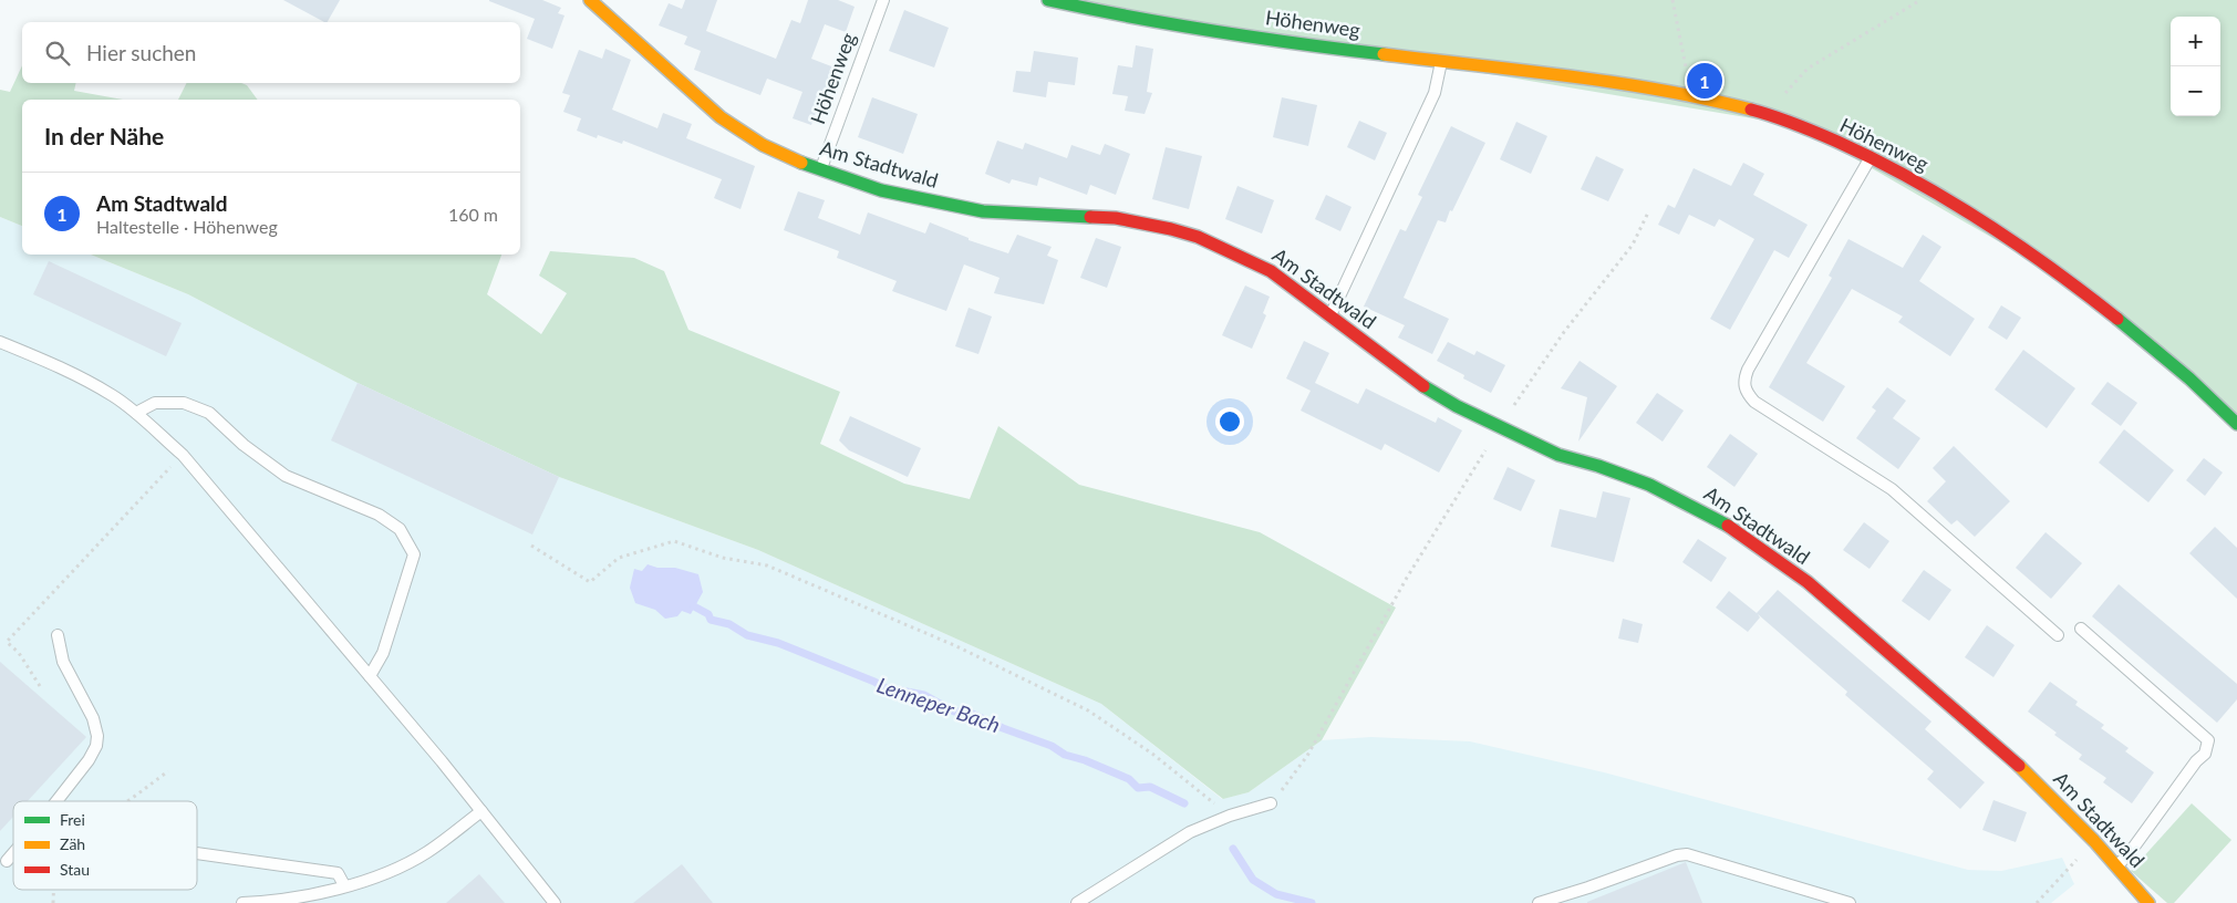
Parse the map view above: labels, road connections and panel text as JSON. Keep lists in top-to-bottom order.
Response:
{
  "streets": {
    "street": ["Höhenweg", "Am Stadtwald"]
  },
  "crossings": [
    ["Höhenweg", "Am Stadtwald"]
  ],
  "water": ["Lenneper Bach"],
  "legend": ["Frei", "Zäh", "Stau"],
  "page": {
    "map_buttons": ["+", "−"],
    "search": "Hier suchen",
    "pins": "1",
    "heading": "In der Nähe",
    "list": [
      {
        "mark": "1",
        "name": "Am Stadtwald",
        "note": "Haltestelle · Höhenweg",
        "value": "160 m"
      }
    ]
  }
}
